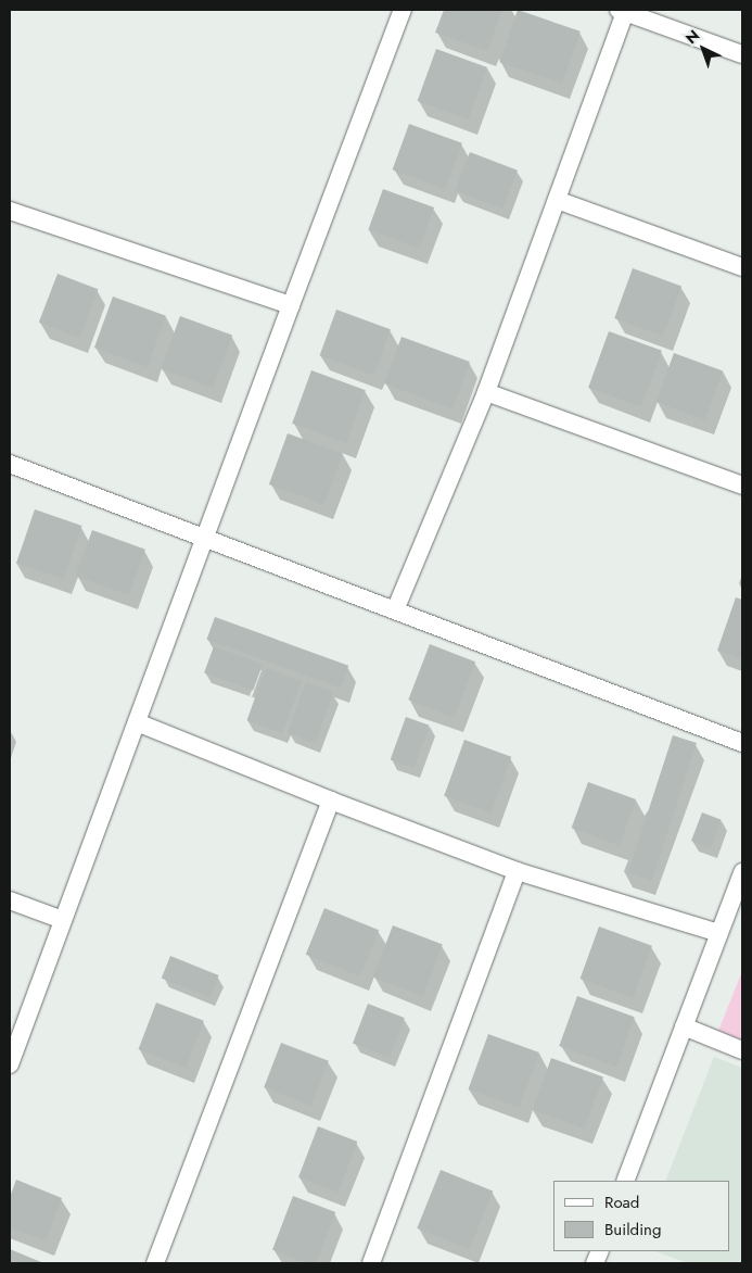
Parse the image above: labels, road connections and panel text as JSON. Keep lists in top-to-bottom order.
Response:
{
  "legend": ["Road", "Building"],
  "north": "top left"
}
